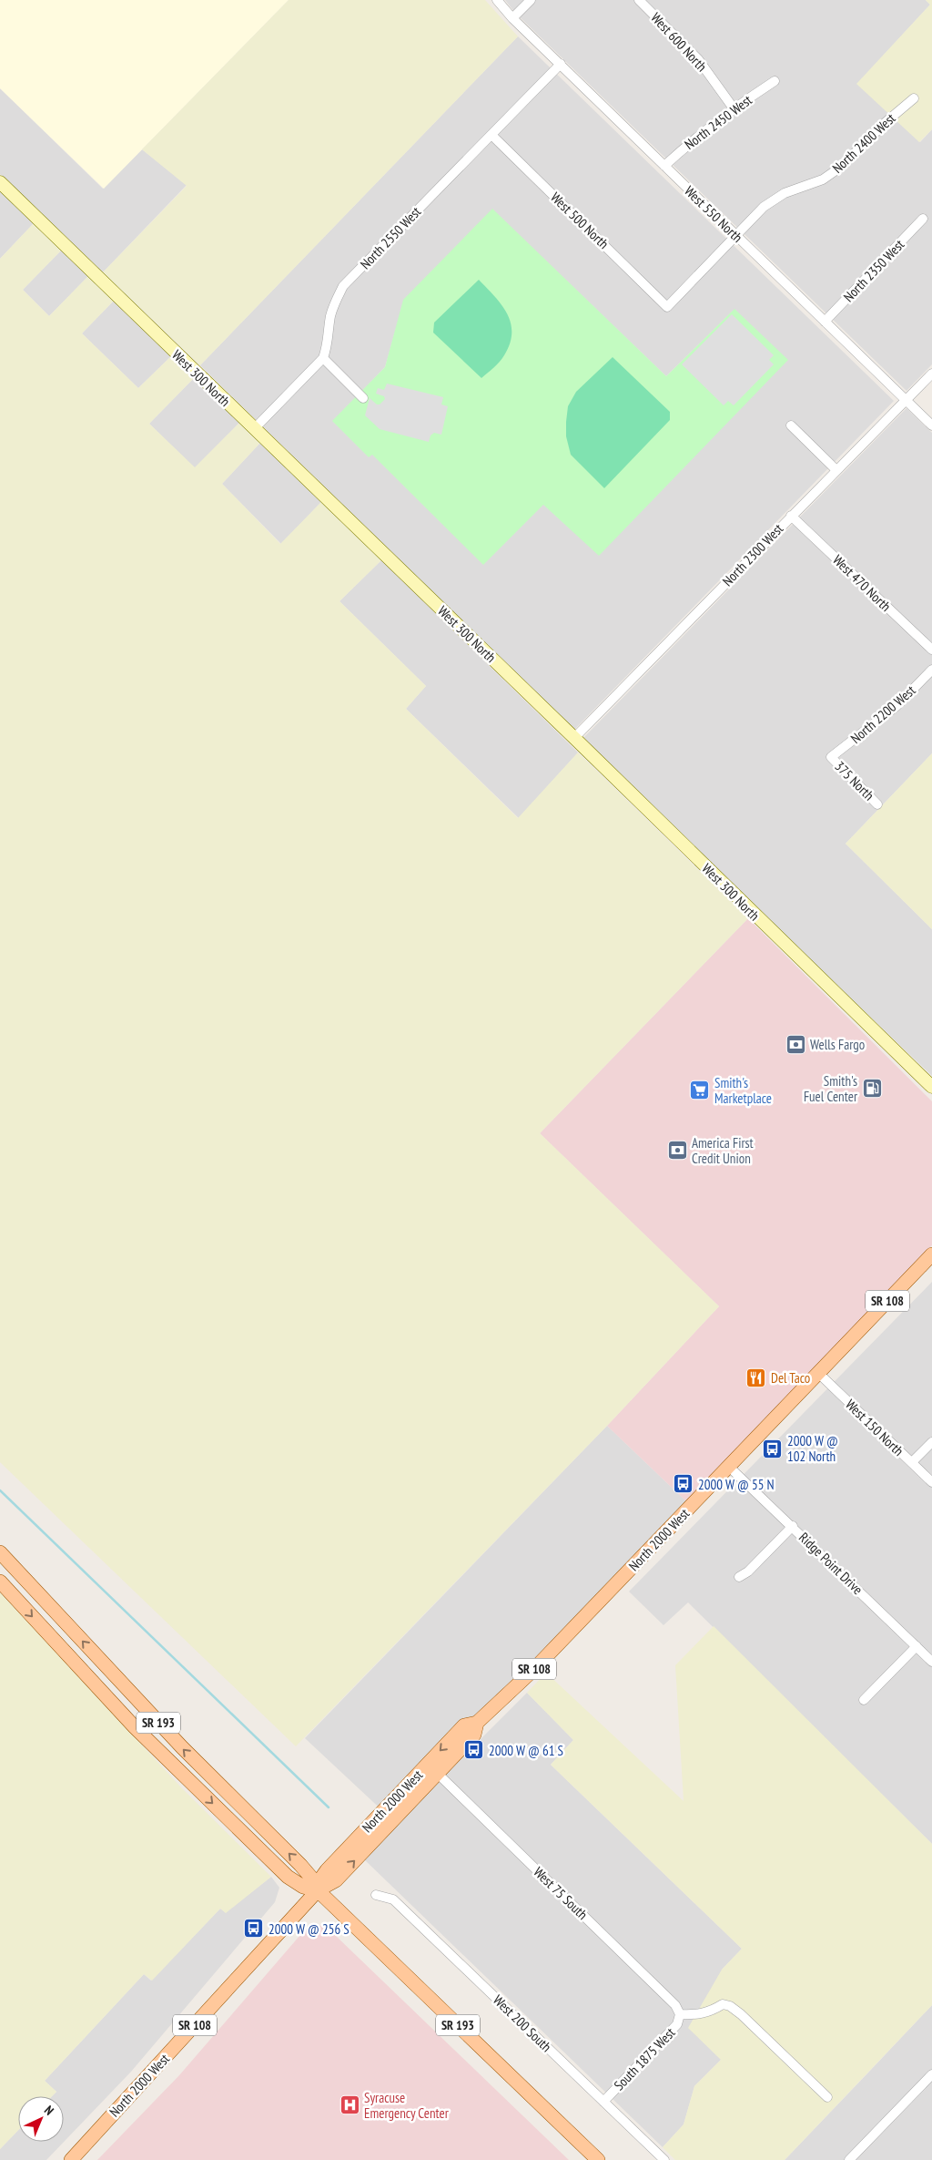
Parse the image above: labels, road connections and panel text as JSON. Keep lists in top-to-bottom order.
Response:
{
  "streets": {
    "main road": [
      "West 300 North",
      "SR 108",
      "North 2000 West",
      "SR 193"
    ],
    "street": [
      "West 600 North",
      "North 2450 West",
      "North 2400 West",
      "West 550 North",
      "West 500 North",
      "North 2550 West",
      "North 2350 West",
      "North 2300 West",
      "West 470 North",
      "North 2200 West",
      "375 North",
      "West 150 North",
      "Ridge Point Drive",
      "West 75 South",
      "West 200 South",
      "South 1875 West"
    ]
  },
  "crossings": [
    ["West 600 North", "North 2450 West"],
    ["North 2450 West", "West 550 North"],
    ["North 2400 West", "West 550 North"],
    ["North 2400 West", "West 500 North"],
    ["West 550 North", "North 2550 West"],
    ["West 550 North", "North 2350 West"],
    ["West 550 North", "North 2300 West"],
    ["West 500 North", "North 2550 West"],
    ["North 2550 West", "West 300 North"],
    ["West 300 North", "North 2300 West"],
    ["North 2300 West", "West 470 North"],
    ["North 2200 West", "375 North"],
    ["West 150 North", "North 2000 West"],
    ["North 2000 West", "Ridge Point Drive"],
    ["North 2000 West", "SR 193"],
    ["North 2000 West", "West 75 South"],
    ["West 75 South", "South 1875 West"],
    ["West 200 South", "South 1875 West"]
  ],
  "places": {
    "bank": ["Wells Fargo", "America First Credit Union"],
    "fuel station": ["Smith's Fuel Center"],
    "supermarket": ["Smith's Marketplace"],
    "restaurant": ["Del Taco"],
    "bus stop": [
      "2000 W @ 102 North",
      "2000 W @ 55 N",
      "2000 W @ 61 S",
      "2000 W @ 256 S"
    ],
    "hospital": ["Syracuse Emergency Center"]
  },
  "north": "top right"
}
